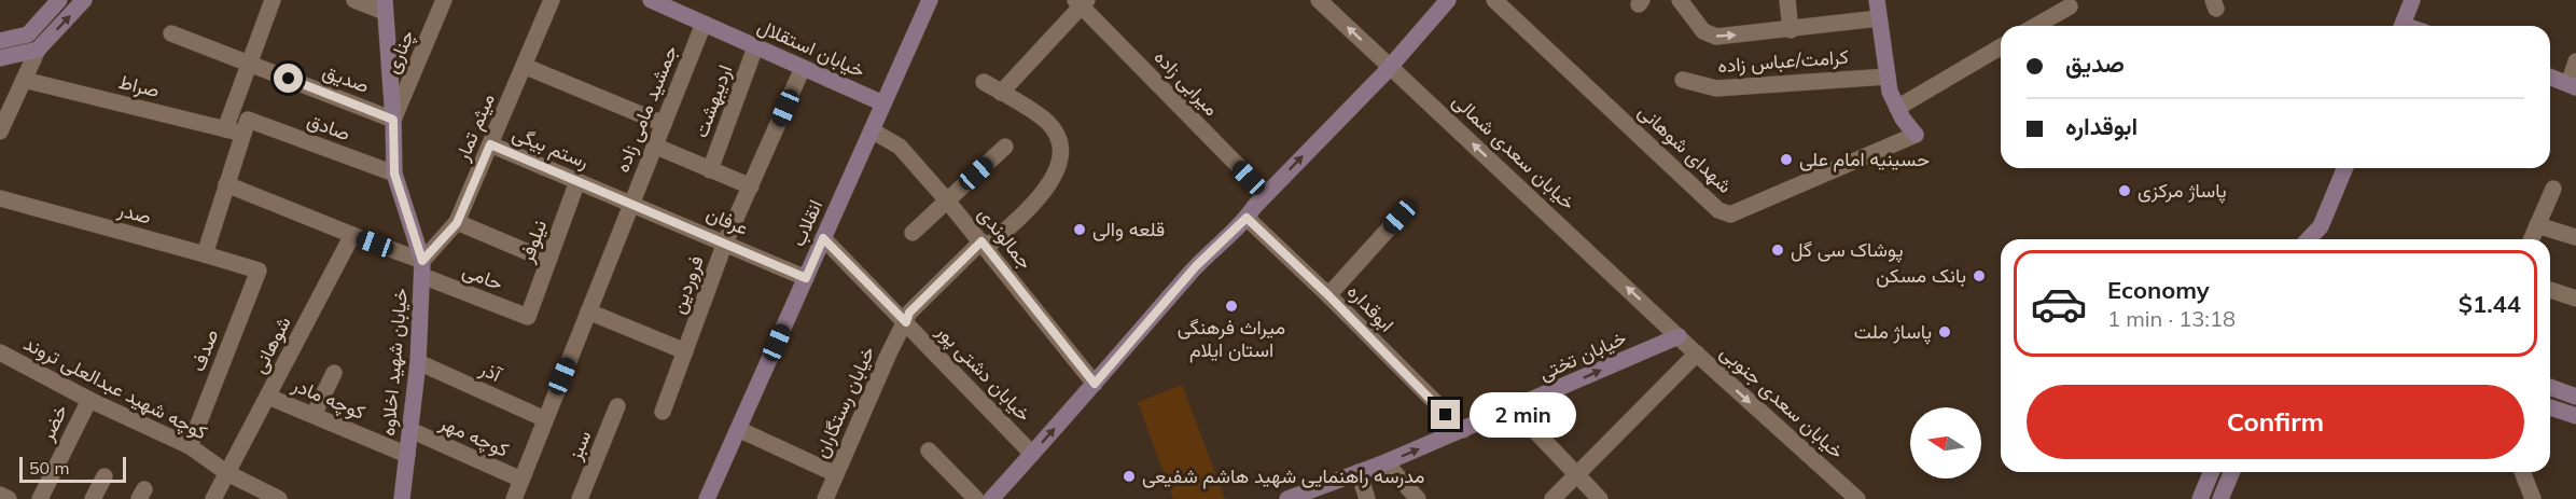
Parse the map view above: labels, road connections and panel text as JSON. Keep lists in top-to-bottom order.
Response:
{
  "streets": {
    "street": [
      "خیابان استقلال",
      "چناری",
      "کرامت/عباس زاده",
      "صدیق",
      "میرابی زاده",
      "صراط",
      "اردیبهشت",
      "جمشید مامی زاده",
      "صادق",
      "میثم تمار",
      "رستم بیگی",
      "شهدای شوهانی",
      "خیابان سعدی شمالی",
      "صدر",
      "عرفان",
      "انقلاب",
      "جمالوندی",
      "نیلوفر",
      "حامی",
      "فروردین",
      "ابوقداره",
      "شوهانی",
      "صدف",
      "خیابان تختی",
      "خیابان شهید اخلاوه",
      "آذر",
      "خیابان دشتی پور",
      "کوچه شهید عبدالعلی تروند",
      "کوچه مادر",
      "خیابان رستگاران",
      "خیابان سعدی جنوبی",
      "خضر",
      "کوچه مهر",
      "سبز"
    ]
  },
  "crossings": [
    ["خیابان استقلال", "اردیبهشت"],
    ["خیابان استقلال", "جمشید مامی زاده"],
    ["خیابان استقلال", "انقلاب"],
    ["خیابان استقلال", "فروردین"],
    ["چناری", "صدیق"],
    ["چناری", "خیابان شهید اخلاوه"],
    ["صدیق", "خیابان شهید اخلاوه"],
    ["صراط", "صادق"],
    ["جمشید مامی زاده", "رستم بیگی"],
    ["جمشید مامی زاده", "عرفان"],
    ["جمشید مامی زاده", "آذر"],
    ["جمشید مامی زاده", "کوچه مهر"],
    ["صادق", "خیابان شهید اخلاوه"],
    ["میثم تمار", "رستم بیگی"],
    ["میثم تمار", "حامی"],
    ["میثم تمار", "خیابان شهید اخلاوه"],
    ["رستم بیگی", "عرفان"],
    ["رستم بیگی", "نیلوفر"],
    ["خیابان سعدی شمالی", "خیابان تختی"],
    ["خیابان سعدی شمالی", "خیابان سعدی جنوبی"],
    ["صدر", "صدف"],
    ["عرفان", "انقلاب"],
    ["عرفان", "فروردین"],
    ["انقلاب", "جمالوندی"],
    ["انقلاب", "خیابان دشتی پور"],
    ["جمالوندی", "خیابان رستگاران"],
    ["نیلوفر", "حامی"],
    ["حامی", "شوهانی"],
    ["حامی", "خیابان شهید اخلاوه"],
    ["ابوقداره", "خیابان تختی"],
    ["شوهانی", "کوچه شهید عبدالعلی تروند"],
    ["شوهانی", "کوچه مادر"],
    ["صدف", "کوچه شهید عبدالعلی تروند"],
    ["خیابان تختی", "خیابان سعدی جنوبی"],
    ["خیابان شهید اخلاوه", "آذر"],
    ["خیابان شهید اخلاوه", "کوچه مادر"],
    ["خیابان شهید اخلاوه", "کوچه مهر"],
    ["خیابان دشتی پور", "خیابان رستگاران"],
    ["کوچه شهید عبدالعلی تروند", "خضر"]
  ],
  "one_way": ["خیابان سعدی شمالی", "خیابان سعدی جنوبی"],
  "places": [
    "حسینیه امام علی",
    "پاساژ مرکزی",
    "قلعه والی",
    "پوشاک سی گل",
    "بانک مسکن",
    "میراث فرهنگی استان ایلام",
    "پاساژ ملت",
    "مدرسه راهنمایی شهید هاشم شفیعی"
  ],
  "scale_bar": "50 m",
  "north": "left",
  "page": {
    "banner": ["صدیق", "ابوقداره"],
    "list": [
      {
        "name": "Economy",
        "note": "1 min · 13:18",
        "value": "$1.44"
      }
    ],
    "buttons": "Confirm",
    "bubble": "2 min",
    "scale": "50 m"
  }
}
